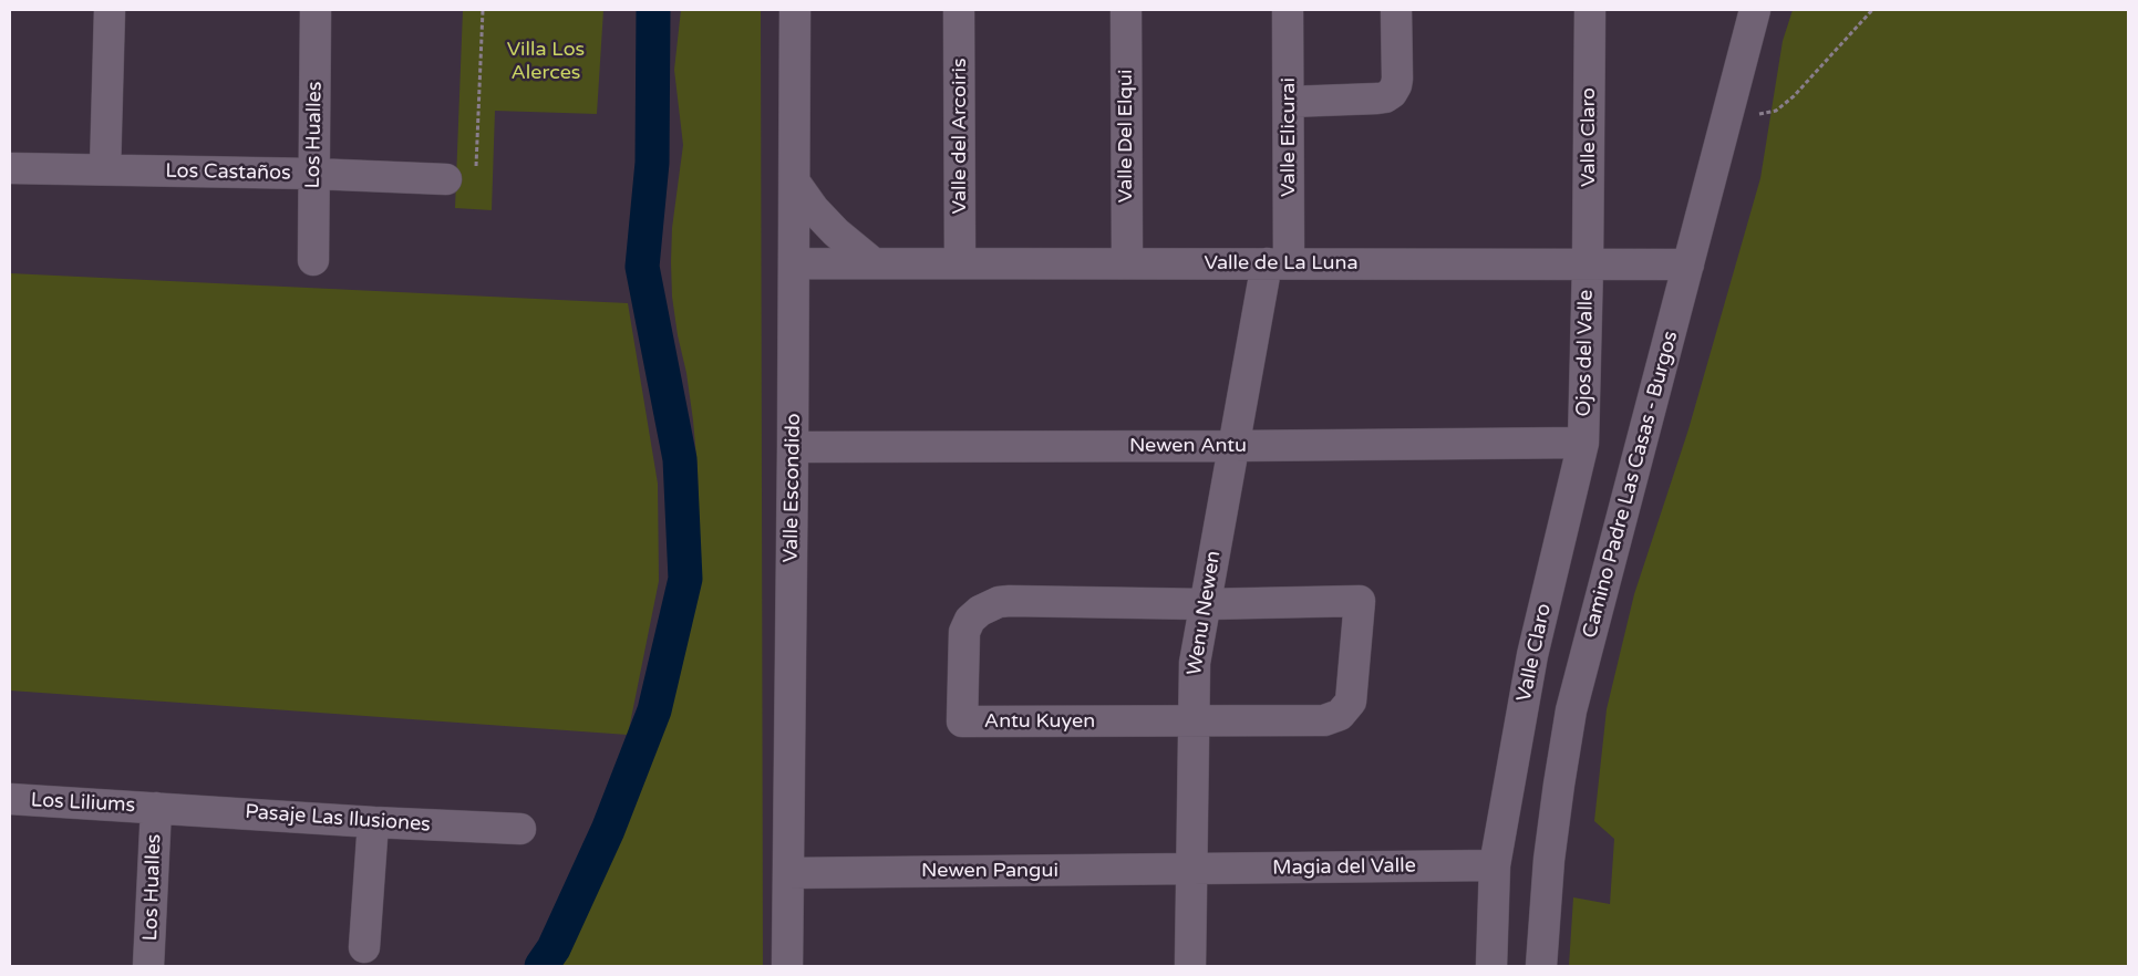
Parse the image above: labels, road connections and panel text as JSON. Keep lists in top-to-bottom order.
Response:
{
  "streets": {
    "street": [
      "Los Hualles",
      "Valle del Arcoiris",
      "Valle Del Elqui",
      "Valle Elicurai",
      "Valle Claro",
      "Los Castaños",
      "Valle de La Luna",
      "Ojos del Valle",
      "Newen Antu",
      "Camino Padre Las Casas - Burgos",
      "Valle Escondido",
      "Wenu Newen",
      "Antu Kuyen",
      "Los Liliums",
      "Pasaje Las Ilusiones",
      "Magia del Valle",
      "Newen Pangui"
    ]
  },
  "crossings": [
    ["Los Hualles", "Los Castaños"],
    ["Los Hualles", "Los Liliums"],
    ["Los Hualles", "Pasaje Las Ilusiones"],
    ["Valle del Arcoiris", "Valle de La Luna"],
    ["Valle Del Elqui", "Valle de La Luna"],
    ["Valle Elicurai", "Valle de La Luna"],
    ["Valle Elicurai", "Wenu Newen"],
    ["Valle Claro", "Valle de La Luna"],
    ["Valle Claro", "Ojos del Valle"],
    ["Valle Claro", "Newen Antu"],
    ["Valle Claro", "Magia del Valle"],
    ["Valle de La Luna", "Ojos del Valle"],
    ["Valle de La Luna", "Camino Padre Las Casas - Burgos"],
    ["Valle de La Luna", "Valle Escondido"],
    ["Valle de La Luna", "Wenu Newen"],
    ["Ojos del Valle", "Newen Antu"],
    ["Newen Antu", "Valle Escondido"],
    ["Newen Antu", "Wenu Newen"],
    ["Valle Escondido", "Newen Pangui"],
    ["Wenu Newen", "Antu Kuyen"],
    ["Wenu Newen", "Magia del Valle"],
    ["Wenu Newen", "Newen Pangui"],
    ["Los Liliums", "Pasaje Las Ilusiones"],
    ["Magia del Valle", "Newen Pangui"]
  ],
  "parks": ["Villa Los Alerces"]
}
